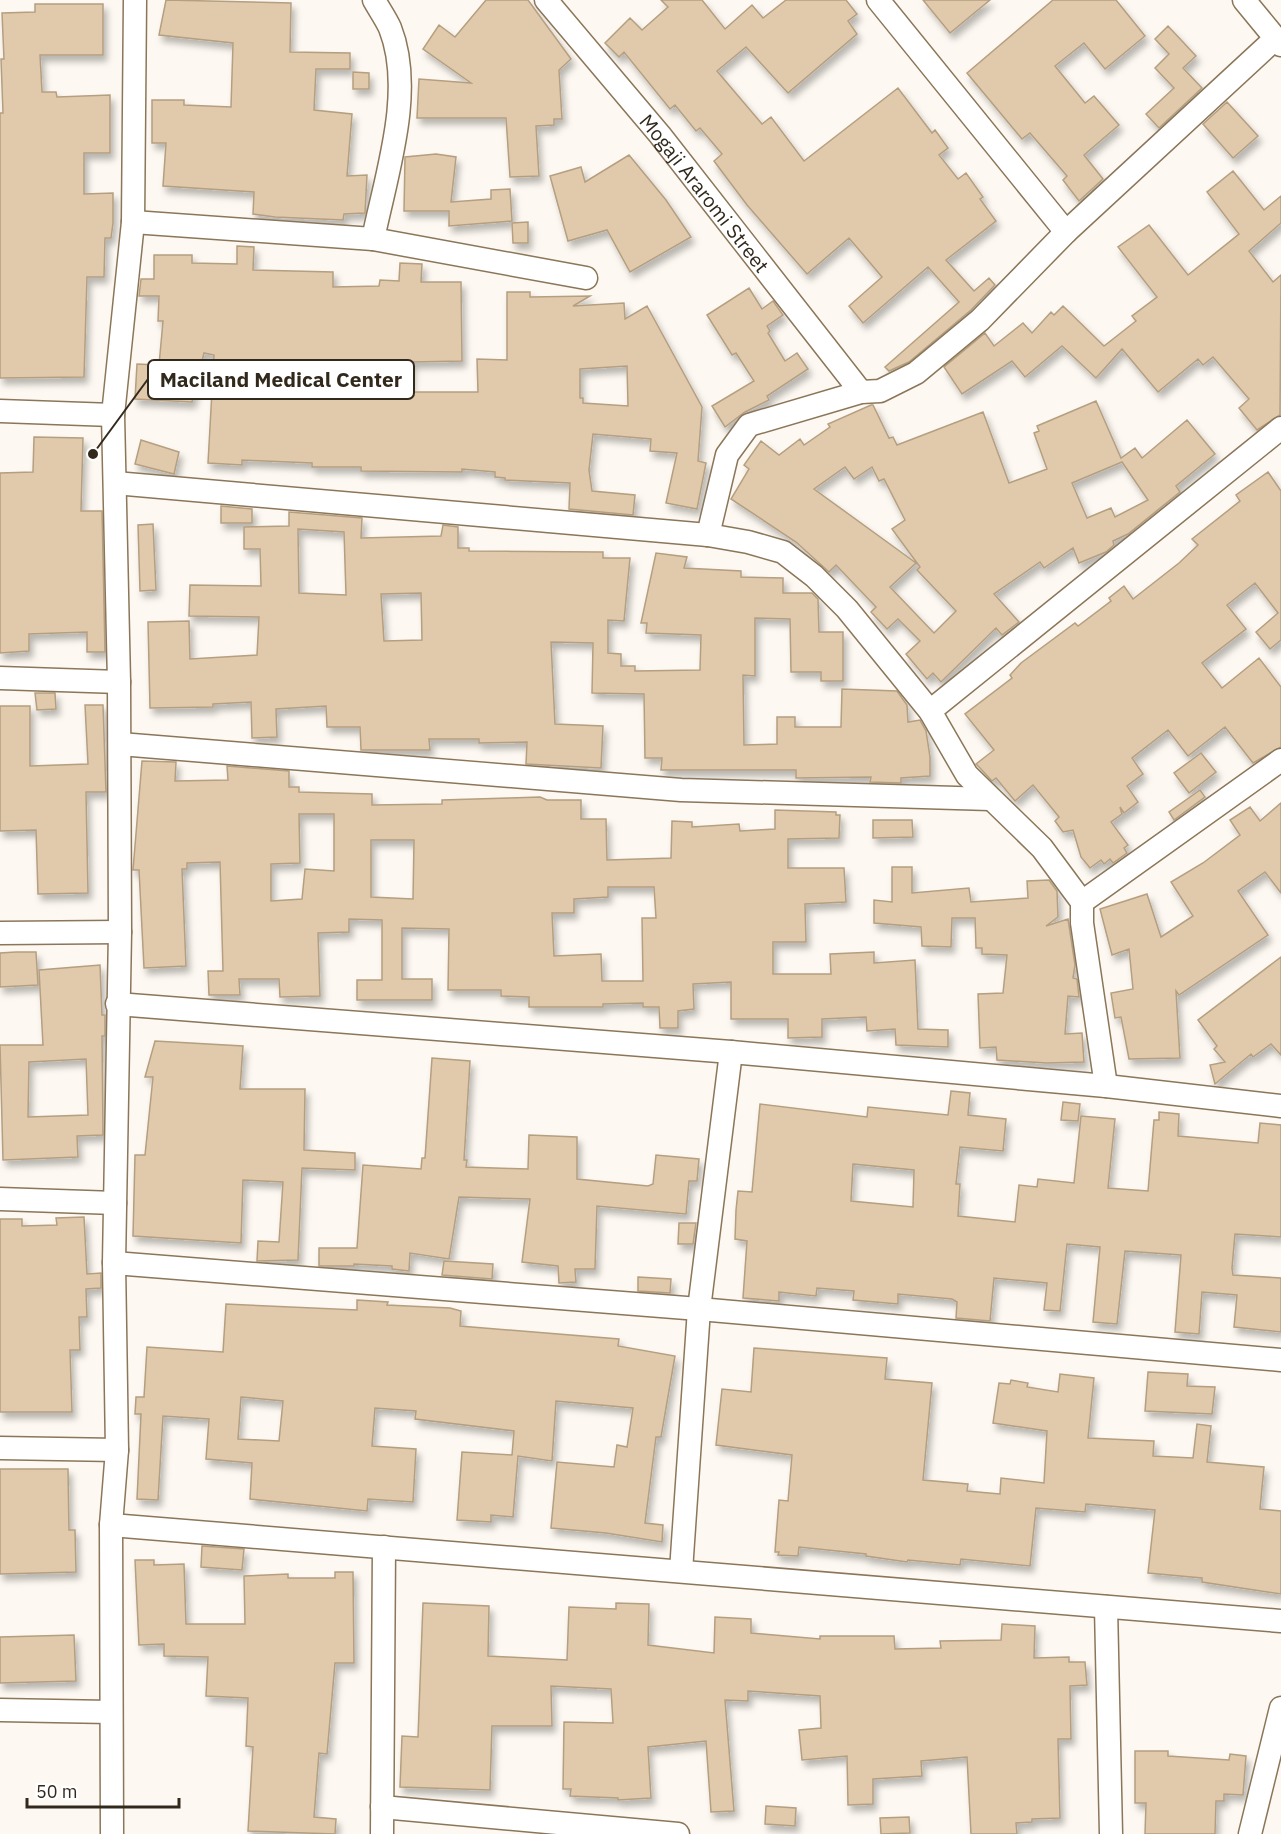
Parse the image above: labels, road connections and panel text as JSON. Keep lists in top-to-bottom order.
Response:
{
  "streets": {
    "street": ["Mogaji Araromi Street"]
  },
  "places": ["Maciland Medical Center"],
  "scale_bar": "50 m"
}
